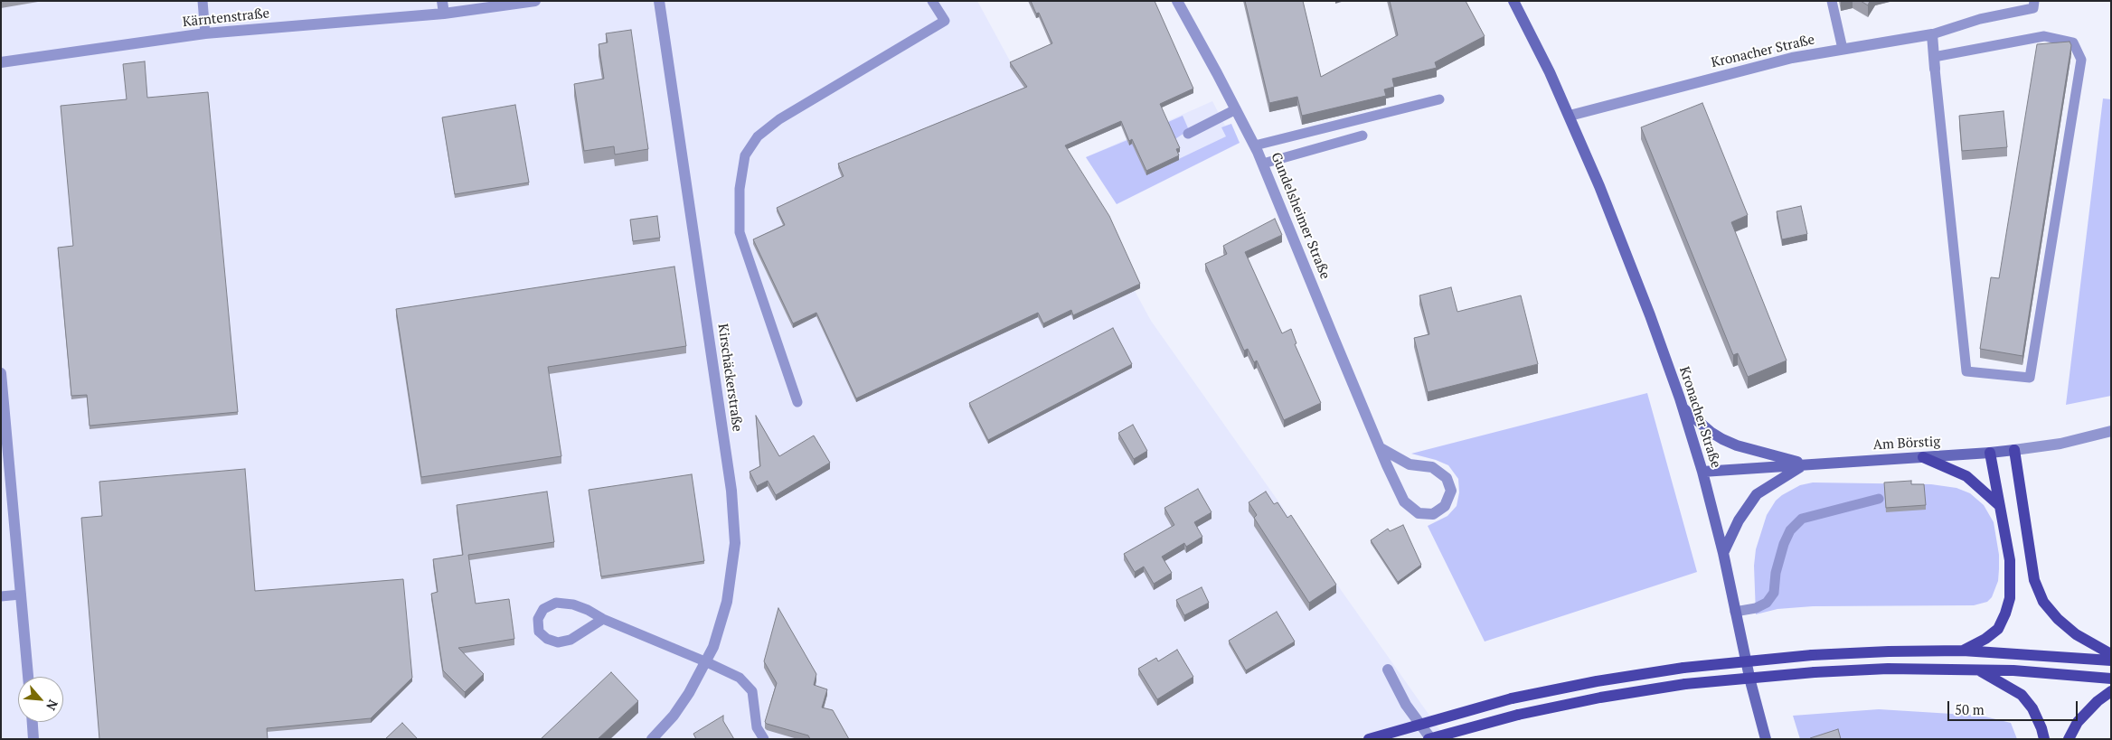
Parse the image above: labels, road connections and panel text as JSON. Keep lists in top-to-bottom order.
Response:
{
  "streets": {
    "street": [
      "Kärntenstraße",
      "Kronacher Straße",
      "Gundelsheimer Straße",
      "Kirschäckerstraße",
      "Am Börstig"
    ]
  },
  "crossings": [
    ["Kronacher Straße", "Am Börstig"]
  ],
  "scale_bar": "50 m",
  "north": "bottom right"
}
